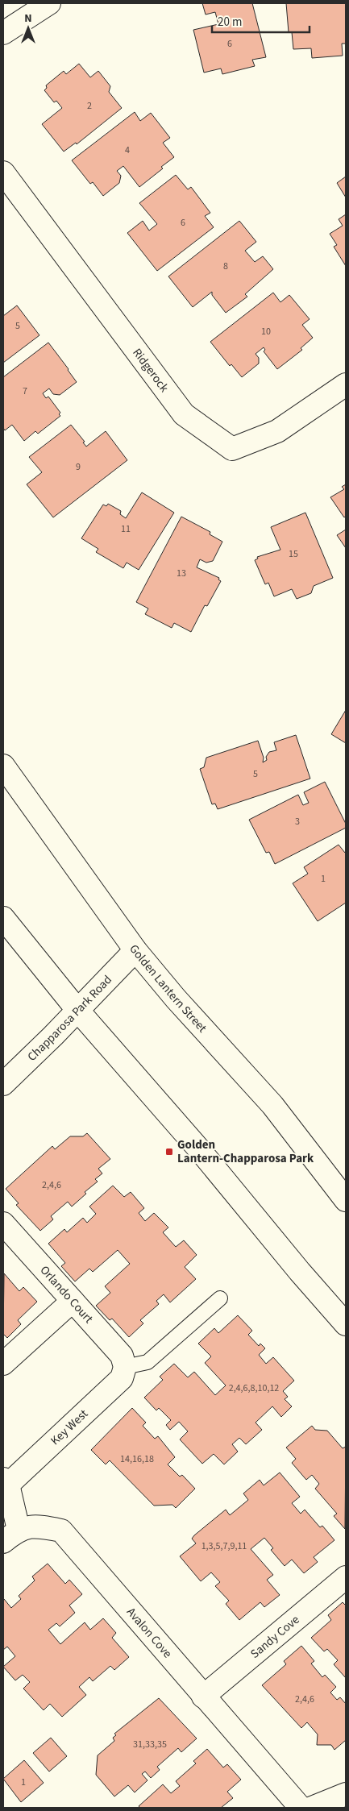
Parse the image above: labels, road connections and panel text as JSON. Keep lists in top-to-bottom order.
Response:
{
  "streets": {
    "street": [
      "Ridgerock",
      "Golden Lantern Street",
      "Chapparosa Park Road",
      "Orlando Court",
      "Key West",
      "Avalon Cove",
      "Sandy Cove"
    ]
  },
  "crossings": [
    ["Golden Lantern Street", "Chapparosa Park Road"],
    ["Orlando Court", "Key West"],
    ["Key West", "Avalon Cove"],
    ["Avalon Cove", "Sandy Cove"]
  ],
  "places": {
    "transit": ["Golden Lantern-Chapparosa Park"]
  },
  "house_numbers": [
    "6",
    "2",
    "4",
    "6",
    "8",
    "5",
    "10",
    "7",
    "9",
    "11",
    "15",
    "13",
    "5",
    "3",
    "1",
    "2,4,6",
    "2,4,6,8,10,12",
    "14,16,18",
    "1,3,5,7,9,11",
    "2,4,6",
    "31,33,35",
    "1"
  ],
  "scale_bar": "20 m",
  "north": "top"
}
